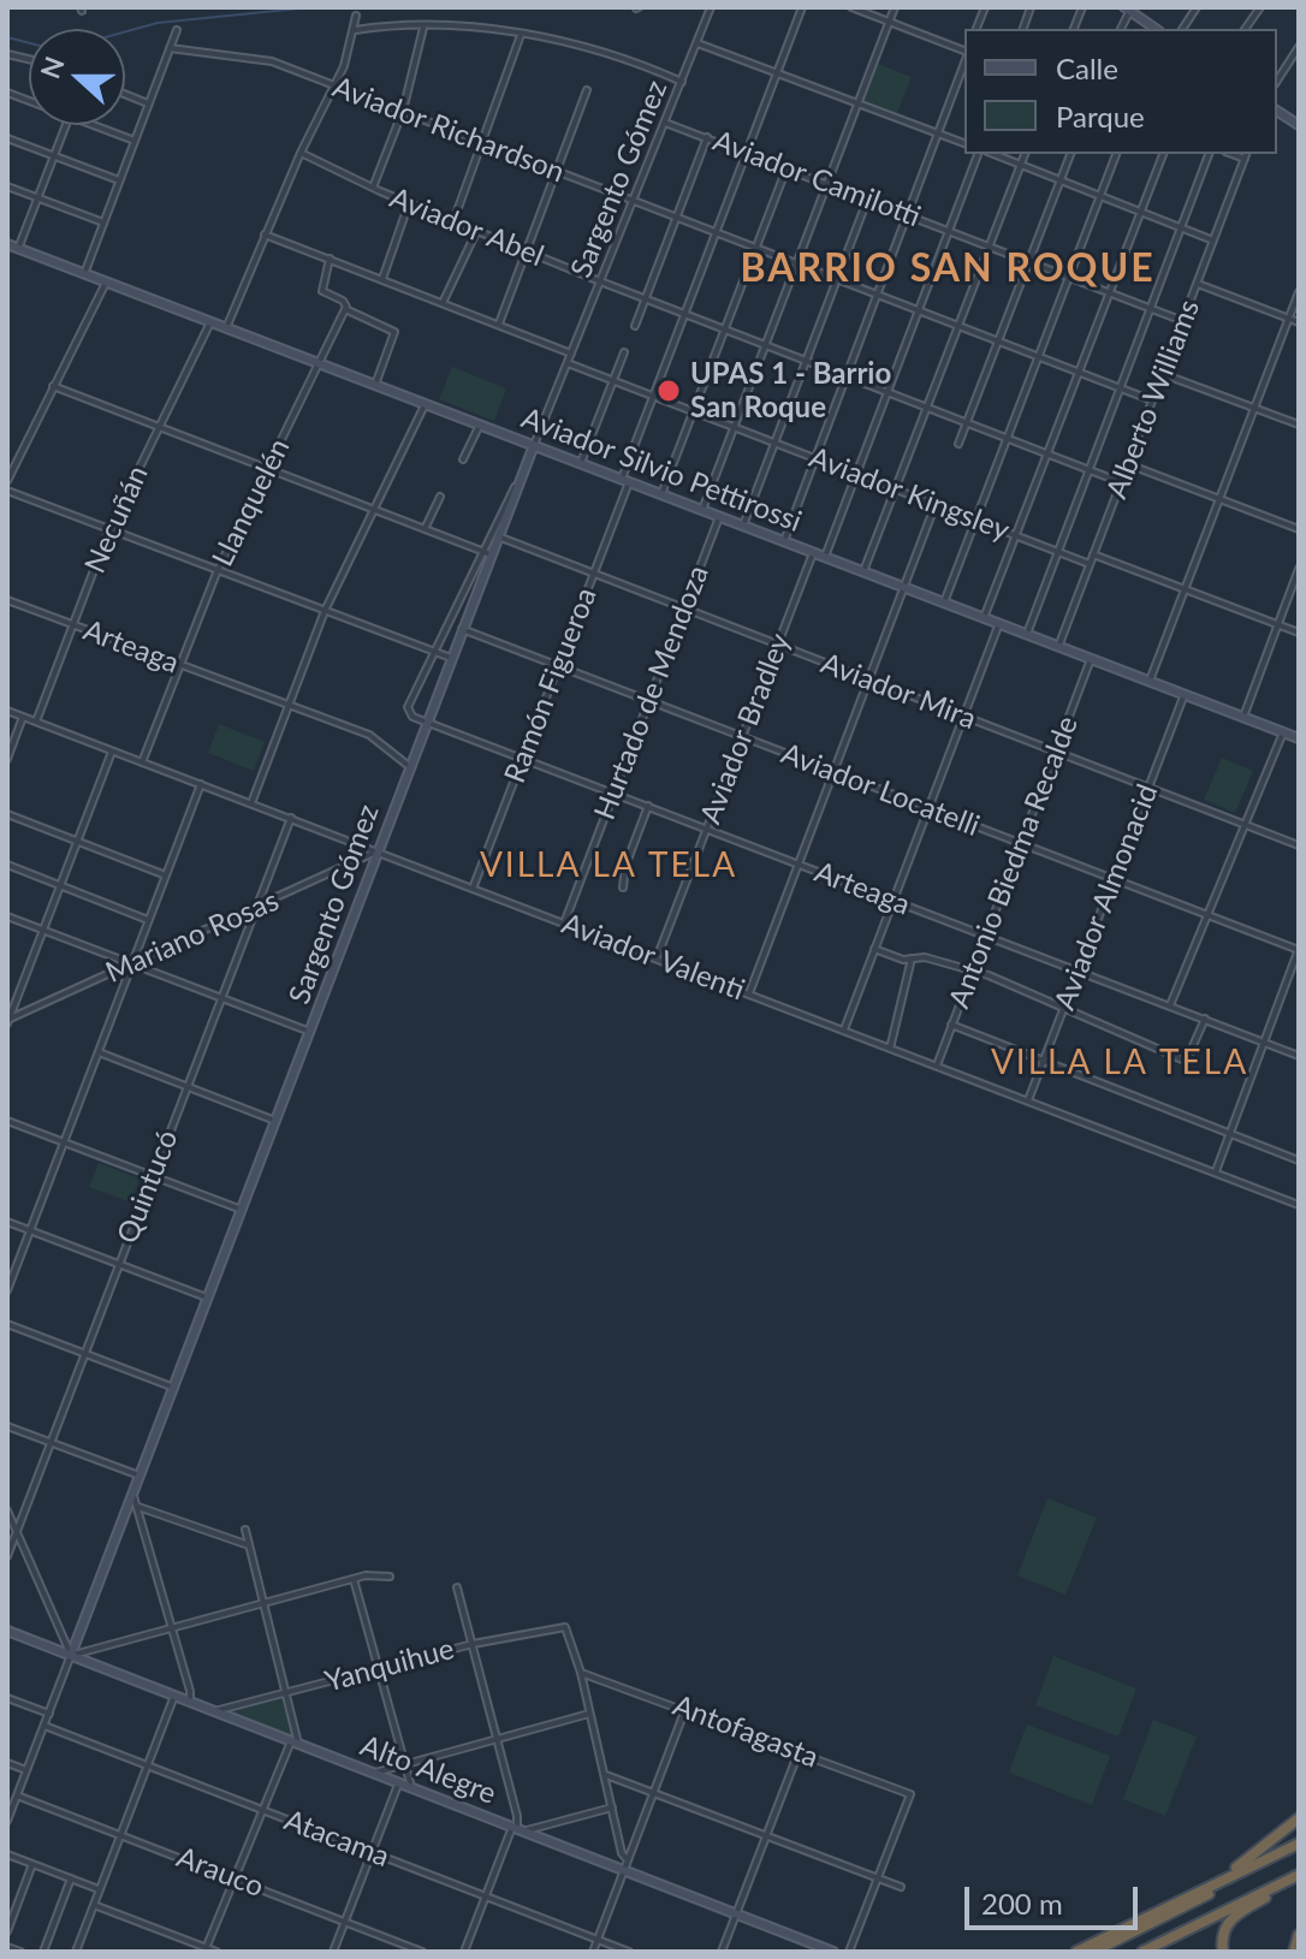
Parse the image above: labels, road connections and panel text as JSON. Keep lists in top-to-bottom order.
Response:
{
  "streets": {
    "main road": ["Sargento Gómez", "Aviador Silvio Pettirossi", "Alto Alegre"],
    "street": [
      "Aviador Richardson",
      "Aviador Camilotti",
      "Aviador Abel",
      "Alberto Williams",
      "Aviador Kingsley",
      "Llanquelén",
      "Necuñán",
      "Arteaga",
      "Ramón Figueroa",
      "Aviador Mira",
      "Hurtado de Mendoza",
      "Aviador Bradley",
      "Aviador Locatelli",
      "Antonio Biedma Recalde",
      "Aviador Almonacid",
      "Mariano Rosas",
      "Aviador Valenti",
      "Quintucó",
      "Yanquihue",
      "Antofagasta",
      "Atacama",
      "Arauco"
    ]
  },
  "crossings": [
    ["Aviador Richardson", "Sargento Gómez"],
    ["Aviador Richardson", "Alberto Williams"],
    ["Aviador Richardson", "Ramón Figueroa"],
    ["Sargento Gómez", "Aviador Camilotti"],
    ["Sargento Gómez", "Aviador Abel"],
    ["Sargento Gómez", "Aviador Silvio Pettirossi"],
    ["Sargento Gómez", "Aviador Kingsley"],
    ["Sargento Gómez", "Arteaga"],
    ["Sargento Gómez", "Aviador Mira"],
    ["Sargento Gómez", "Aviador Locatelli"],
    ["Sargento Gómez", "Mariano Rosas"],
    ["Sargento Gómez", "Aviador Valenti"],
    ["Sargento Gómez", "Alto Alegre"],
    ["Sargento Gómez", "Atacama"],
    ["Sargento Gómez", "Arauco"],
    ["Aviador Camilotti", "Alberto Williams"],
    ["Aviador Camilotti", "Ramón Figueroa"],
    ["Aviador Abel", "Alberto Williams"],
    ["Aviador Abel", "Ramón Figueroa"],
    ["Alberto Williams", "Aviador Silvio Pettirossi"],
    ["Alberto Williams", "Aviador Kingsley"],
    ["Aviador Silvio Pettirossi", "Llanquelén"],
    ["Aviador Silvio Pettirossi", "Necuñán"],
    ["Aviador Silvio Pettirossi", "Ramón Figueroa"],
    ["Aviador Silvio Pettirossi", "Hurtado de Mendoza"],
    ["Aviador Silvio Pettirossi", "Aviador Bradley"],
    ["Aviador Silvio Pettirossi", "Antonio Biedma Recalde"],
    ["Aviador Silvio Pettirossi", "Aviador Almonacid"],
    ["Aviador Kingsley", "Ramón Figueroa"],
    ["Llanquelén", "Arteaga"],
    ["Llanquelén", "Aviador Valenti"],
    ["Necuñán", "Arteaga"],
    ["Necuñán", "Aviador Valenti"],
    ["Arteaga", "Ramón Figueroa"],
    ["Arteaga", "Hurtado de Mendoza"],
    ["Arteaga", "Aviador Bradley"],
    ["Arteaga", "Antonio Biedma Recalde"],
    ["Arteaga", "Aviador Almonacid"],
    ["Ramón Figueroa", "Aviador Mira"],
    ["Ramón Figueroa", "Aviador Locatelli"],
    ["Ramón Figueroa", "Aviador Valenti"],
    ["Aviador Mira", "Hurtado de Mendoza"],
    ["Aviador Mira", "Aviador Bradley"],
    ["Aviador Mira", "Antonio Biedma Recalde"],
    ["Aviador Mira", "Aviador Almonacid"],
    ["Hurtado de Mendoza", "Aviador Locatelli"],
    ["Hurtado de Mendoza", "Aviador Valenti"],
    ["Aviador Bradley", "Aviador Locatelli"],
    ["Aviador Bradley", "Aviador Valenti"],
    ["Aviador Locatelli", "Antonio Biedma Recalde"],
    ["Aviador Locatelli", "Aviador Almonacid"],
    ["Antonio Biedma Recalde", "Aviador Valenti"],
    ["Aviador Almonacid", "Aviador Valenti"],
    ["Mariano Rosas", "Aviador Valenti"],
    ["Mariano Rosas", "Quintucó"],
    ["Aviador Valenti", "Quintucó"],
    ["Yanquihue", "Antofagasta"],
    ["Yanquihue", "Alto Alegre"]
  ],
  "districts": ["BARRIO SAN ROQUE", "VILLA LA TELA", "VILLA LA TELA"],
  "places": ["UPAS 1 - Barrio San Roque"],
  "legend": ["Calle", "Parque"],
  "scale_bar": "200 m",
  "north": "left"
}
